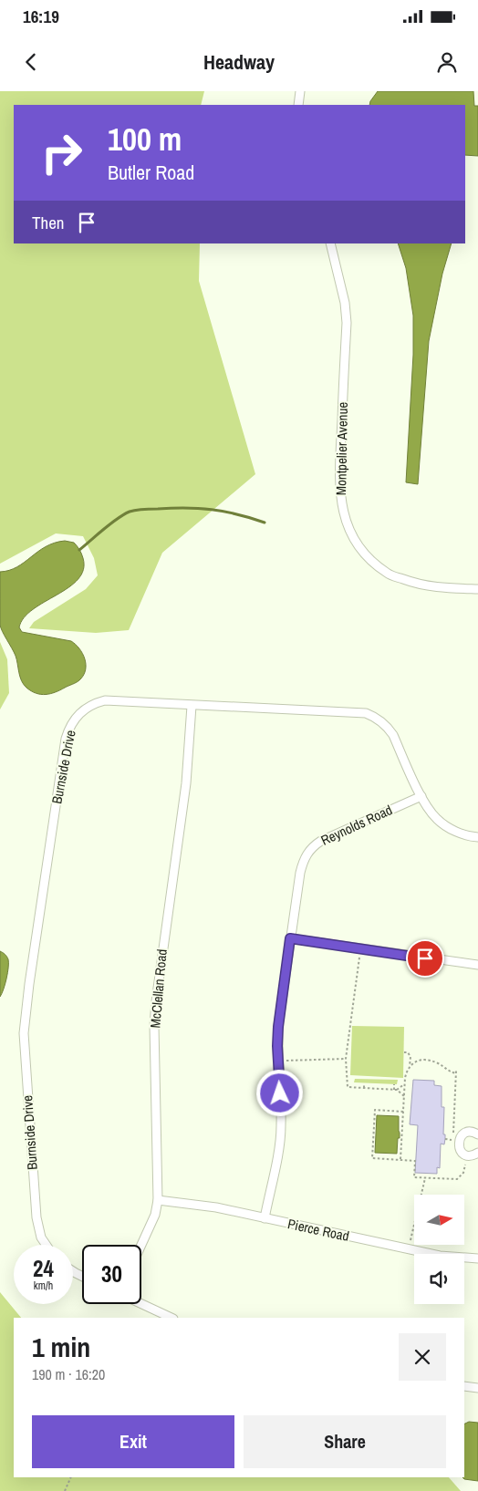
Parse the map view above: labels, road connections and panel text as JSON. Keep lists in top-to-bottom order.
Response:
{
  "streets": {
    "street": [
      "Montpelier Avenue",
      "Burnside Drive",
      "Reynolds Road",
      "McClellan Road",
      "Pierce Road"
    ]
  },
  "crossings": [
    ["Burnside Drive", "Reynolds Road"],
    ["Burnside Drive", "McClellan Road"],
    ["Reynolds Road", "Pierce Road"],
    ["McClellan Road", "Pierce Road"]
  ],
  "north": "right",
  "page": {
    "status": "16:19",
    "header": "Headway",
    "turn": ["100 m", "Butler Road"],
    "then": "Then",
    "speed": "24 km/h",
    "limit": "30",
    "heading": ["1 min", "190 m · 16:20"],
    "buttons": ["Exit", "Share"]
  }
}
